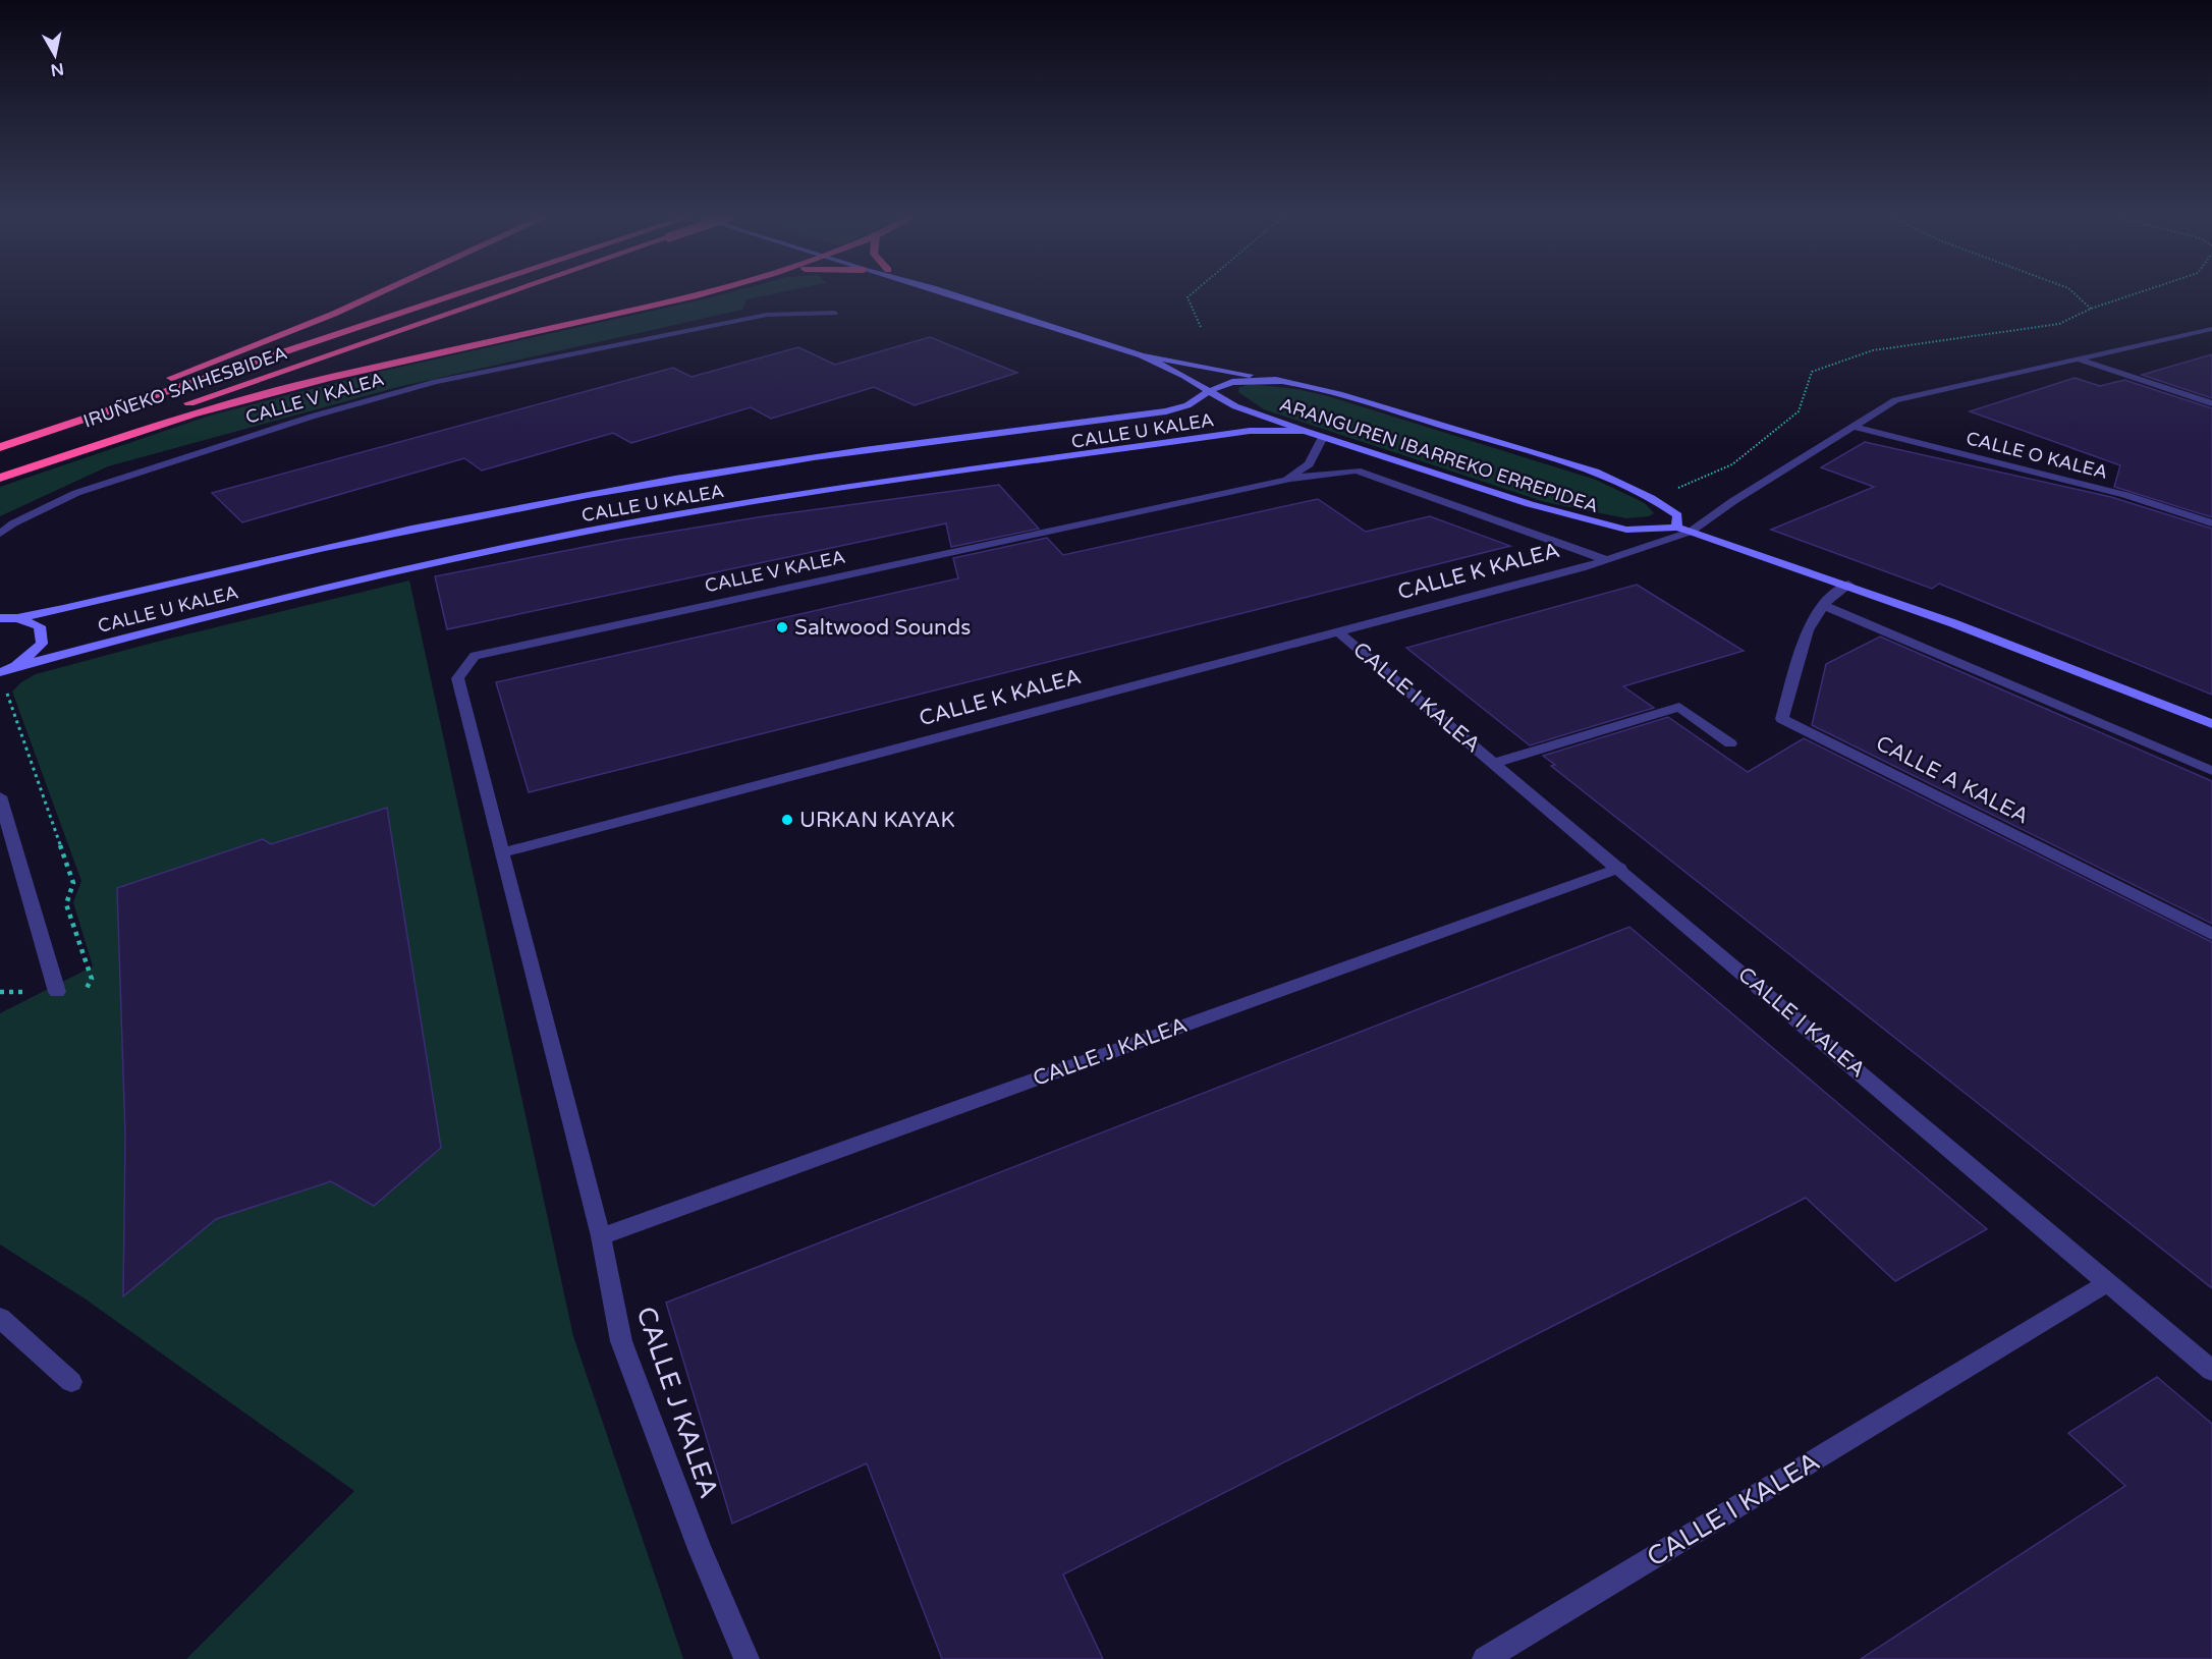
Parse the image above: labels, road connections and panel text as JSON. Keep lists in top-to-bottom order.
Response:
{
  "streets": {
    "highway": ["IRUÑEKO SAIHESBIDEA"],
    "street": [
      "CALLE V KALEA",
      "CALLE U KALEA",
      "ARANGUREN IBARREKO ERREPIDEA",
      "CALLE O KALEA",
      "CALLE K KALEA",
      "CALLE I KALEA",
      "CALLE A KALEA",
      "CALLE J KALEA"
    ]
  },
  "crossings": [
    ["CALLE V KALEA", "ARANGUREN IBARREKO ERREPIDEA"],
    ["CALLE V KALEA", "CALLE K KALEA"],
    ["CALLE V KALEA", "CALLE J KALEA"],
    ["CALLE U KALEA", "ARANGUREN IBARREKO ERREPIDEA"],
    ["CALLE K KALEA", "CALLE I KALEA"],
    ["CALLE K KALEA", "CALLE J KALEA"],
    ["CALLE I KALEA", "CALLE J KALEA"]
  ],
  "places": ["Saltwood Sounds", "URKAN KAYAK"],
  "north": "bottom"
}
